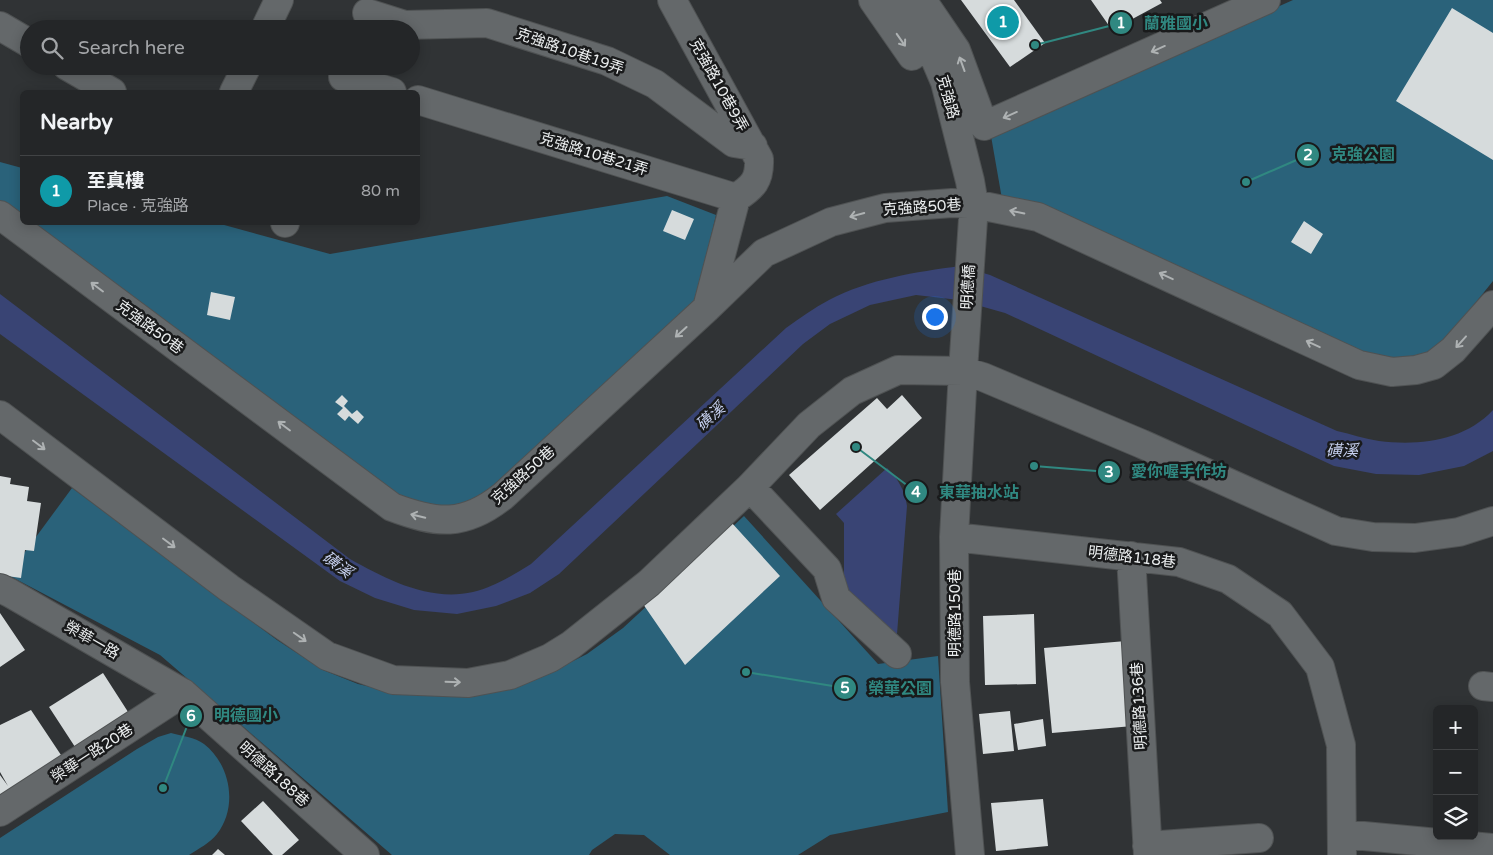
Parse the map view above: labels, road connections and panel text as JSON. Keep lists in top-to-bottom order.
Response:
{
  "streets": {
    "street": [
      "克強路10巷19弄",
      "克強路10巷9弄",
      "克強路",
      "克強路10巷21弄",
      "克強路50巷",
      "明德橋",
      "明德路118巷",
      "明德路150巷",
      "榮華一路",
      "明德路136巷",
      "榮華一路20巷",
      "明德路188巷"
    ]
  },
  "crossings": [
    ["克強路10巷19弄", "克強路10巷9弄"],
    ["克強路", "克強路50巷"],
    ["克強路", "明德橋"],
    ["克強路50巷", "明德橋"],
    ["明德橋", "明德路150巷"],
    ["明德路118巷", "明德路150巷"],
    ["明德路118巷", "明德路136巷"],
    ["榮華一路", "榮華一路20巷"],
    ["榮華一路", "明德路188巷"],
    ["榮華一路20巷", "明德路188巷"]
  ],
  "water": ["磺溪"],
  "places": [
    "蘭雅國小",
    "克強公園",
    "東華抽水站",
    "愛你喔手作坊",
    "榮華公園",
    "明德國小"
  ],
  "page": {
    "pins": "1",
    "search": "Search here",
    "heading": "Nearby",
    "list": [
      {
        "mark": "1",
        "name": "至真樓",
        "note": "Place · 克強路",
        "value": "80 m"
      }
    ],
    "map_buttons": ["+", "−"]
  }
}
